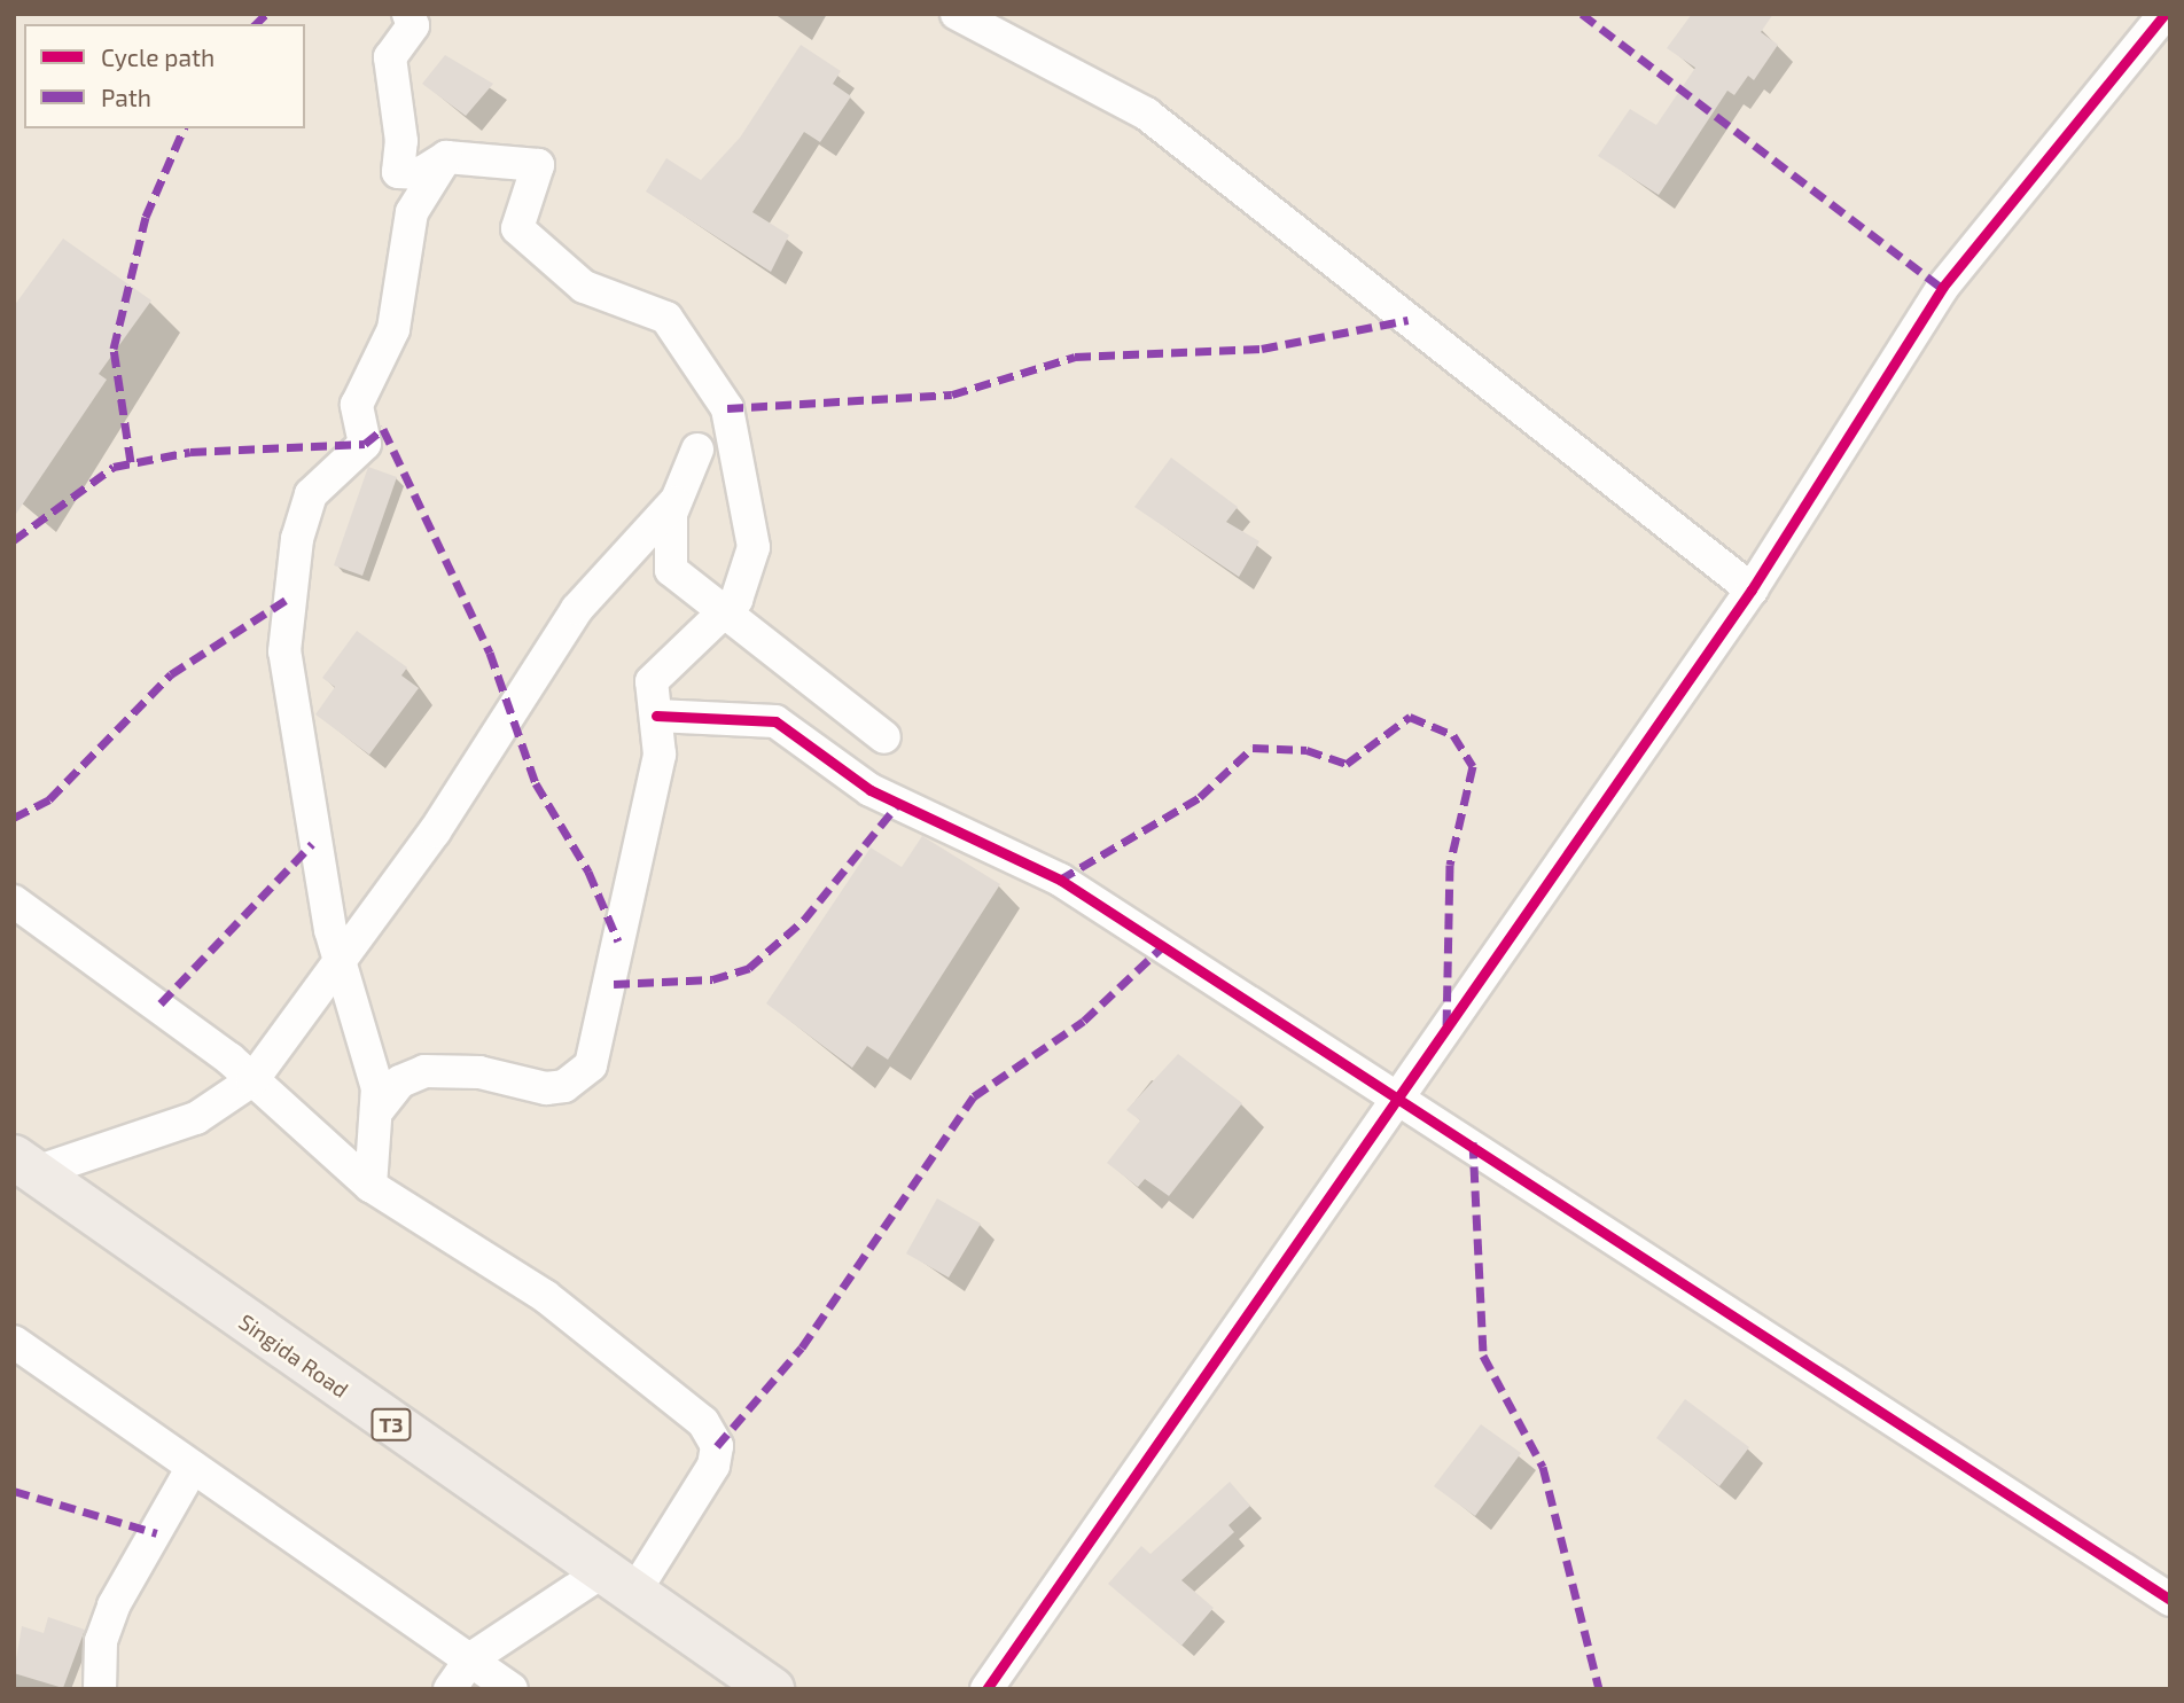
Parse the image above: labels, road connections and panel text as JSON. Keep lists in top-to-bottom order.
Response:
{
  "streets": {
    "highway": ["Singida Road", "T3"]
  },
  "legend": ["Cycle path", "Path"]
}
